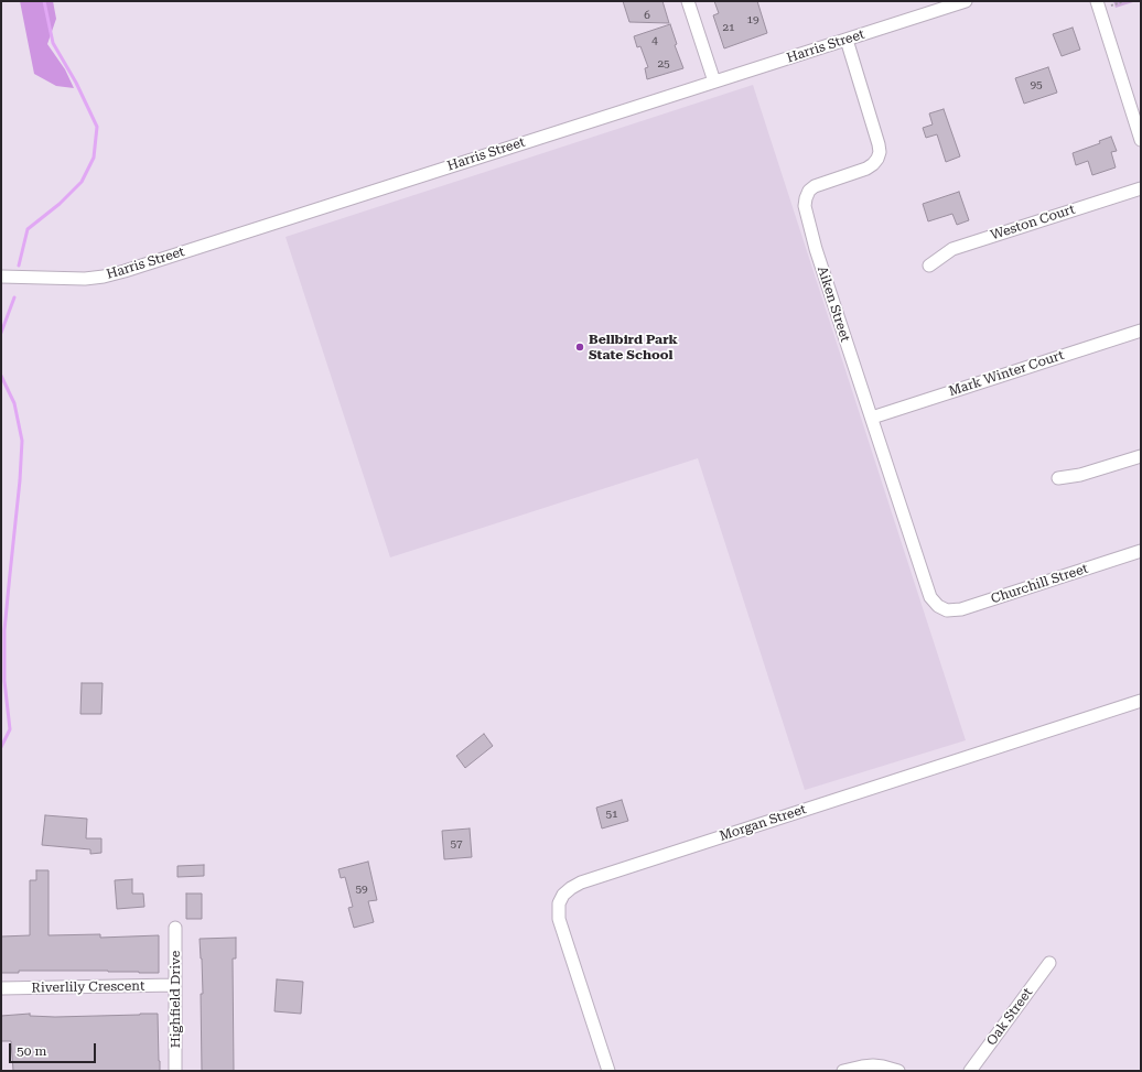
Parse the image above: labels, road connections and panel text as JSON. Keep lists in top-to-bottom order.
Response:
{
  "streets": {
    "street": [
      "Harris Street",
      "Weston Court",
      "Aiken Street",
      "Mark Winter Court",
      "Churchill Street",
      "Morgan Street",
      "Riverlily Crescent",
      "Highfield Drive",
      "Oak Street"
    ]
  },
  "crossings": [
    ["Harris Street", "Aiken Street"],
    ["Aiken Street", "Mark Winter Court"],
    ["Aiken Street", "Churchill Street"],
    ["Riverlily Crescent", "Highfield Drive"]
  ],
  "places": ["Bellbird Park State School"],
  "house_numbers": [
    "6",
    "19",
    "21",
    "4",
    "25",
    "95",
    "51",
    "57",
    "59"
  ],
  "scale_bar": "50 m"
}
